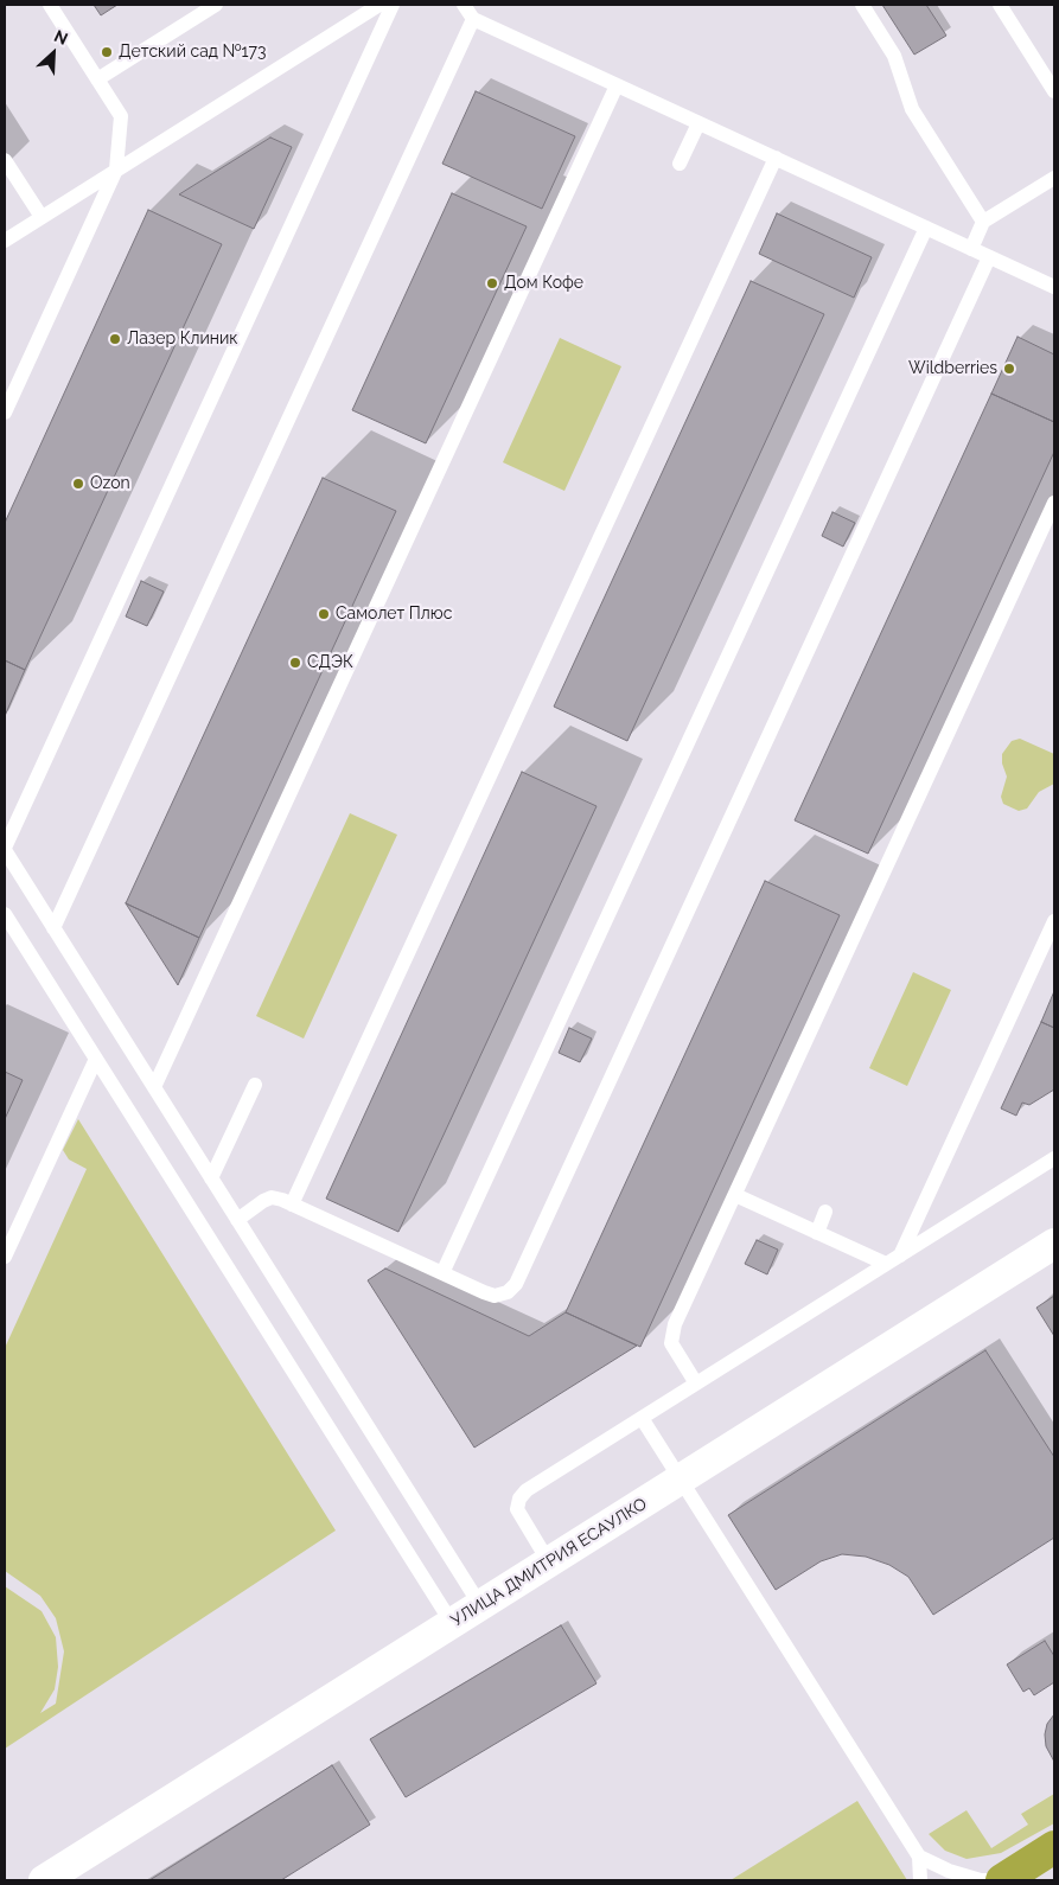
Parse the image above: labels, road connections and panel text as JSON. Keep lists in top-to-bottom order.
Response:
{
  "streets": {
    "street": ["УЛИЦА ДМИТРИЯ ЕСАУЛКО"]
  },
  "places": [
    "Детский сад №173",
    "Дом Кофе",
    "Лазер Клиник",
    "Wildberries",
    "Ozon",
    "Самолет Плюс",
    "СДЭК"
  ],
  "north": "top right"
}
